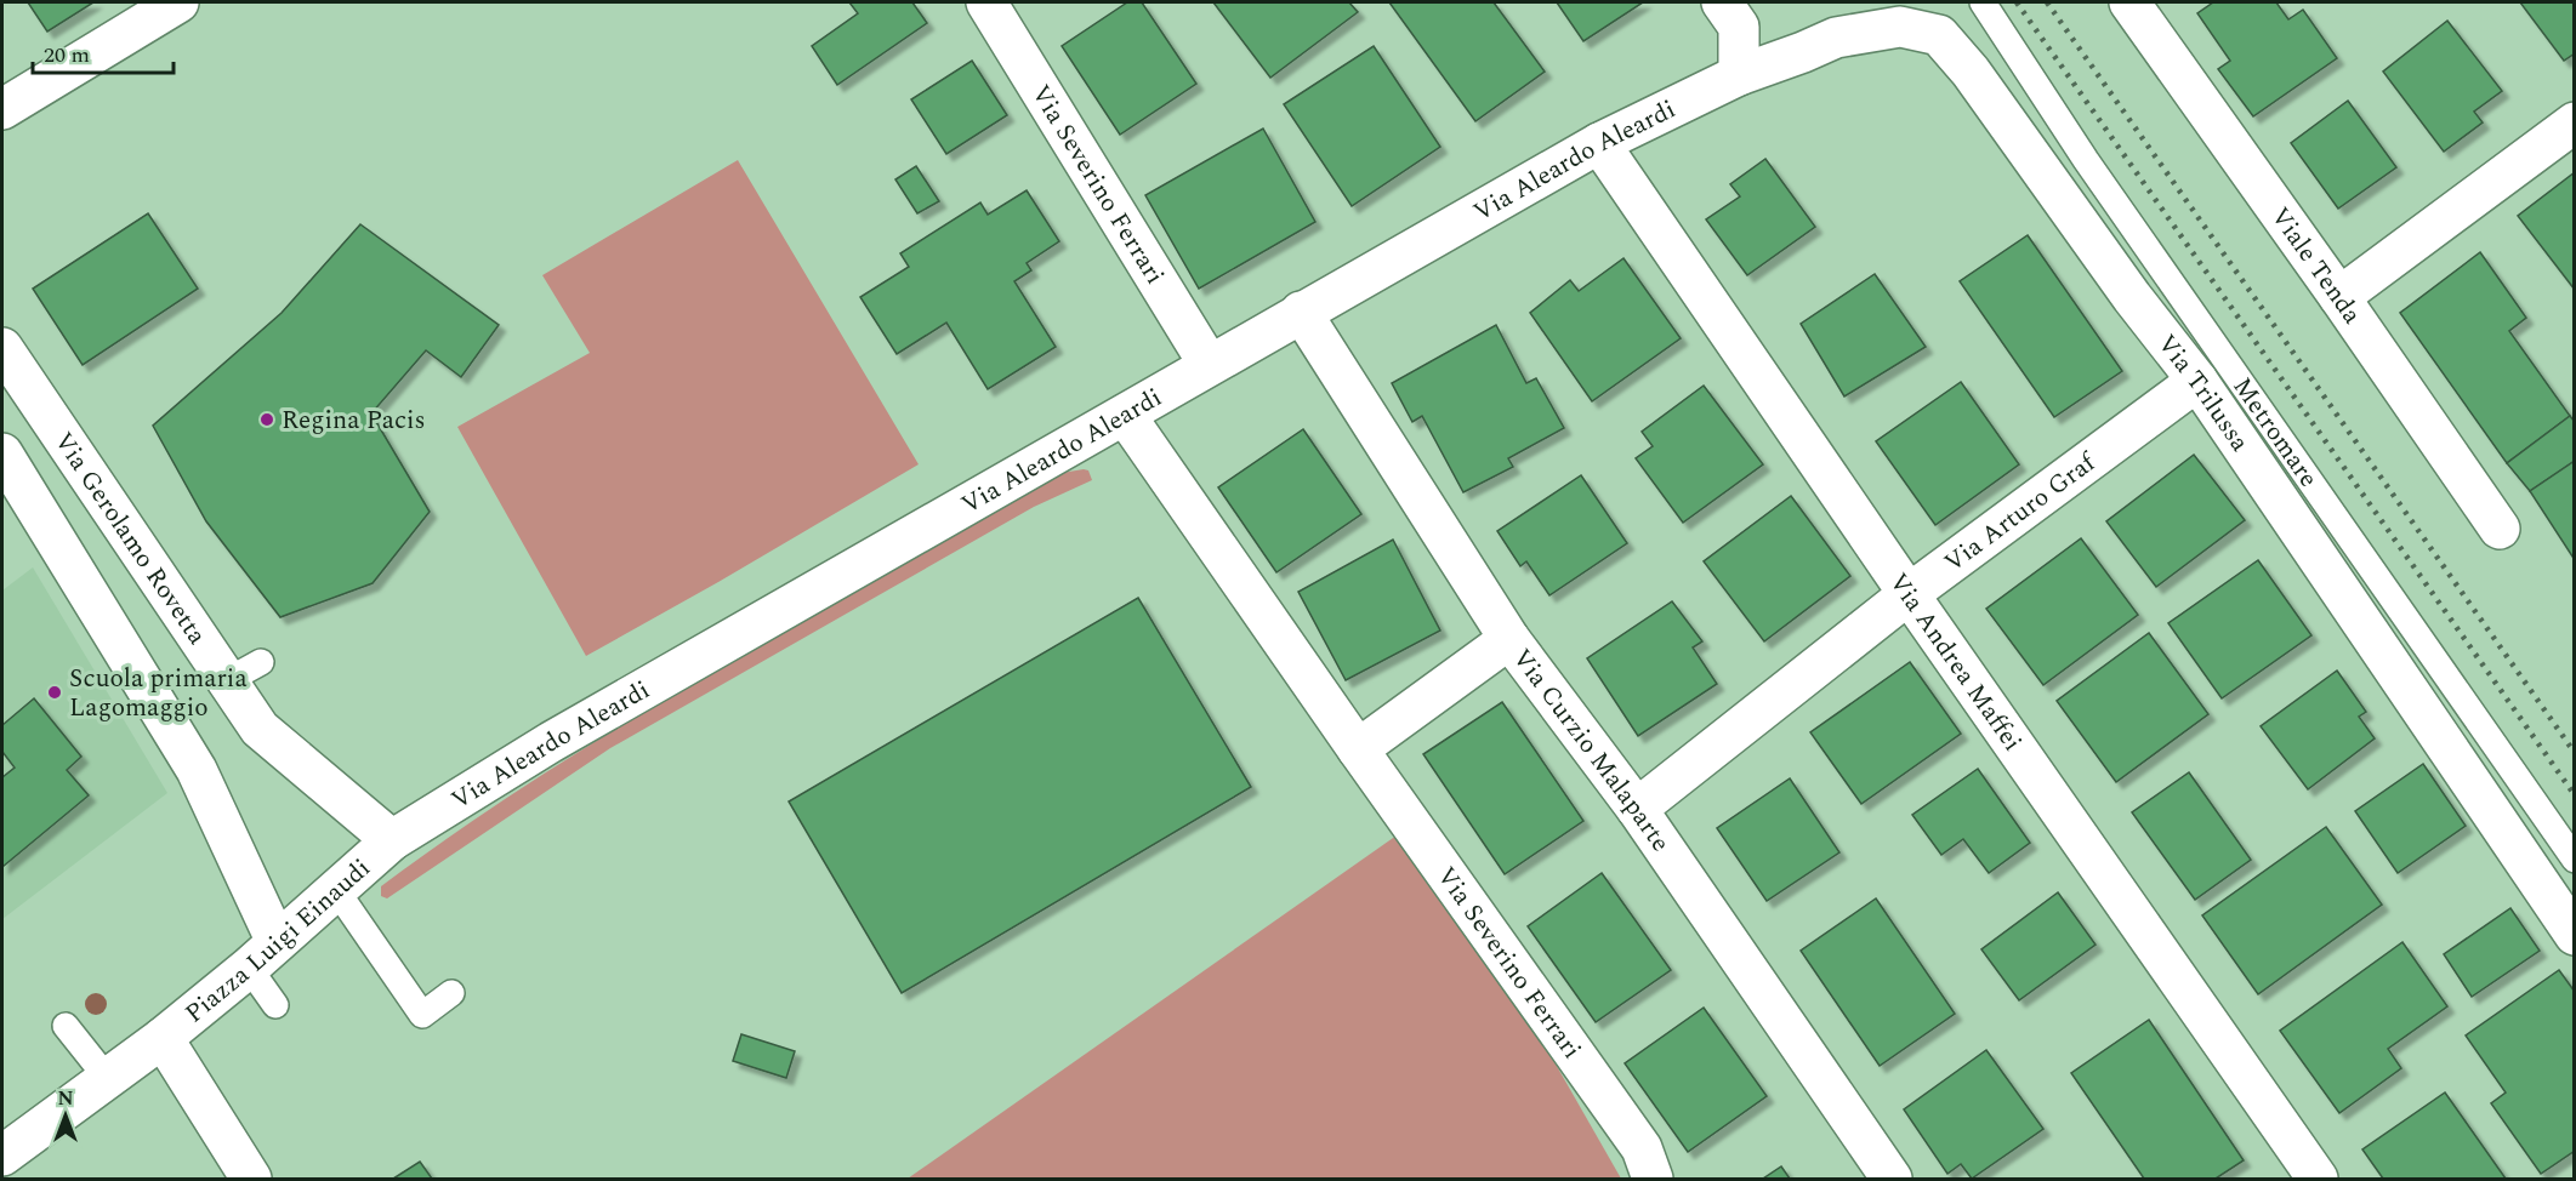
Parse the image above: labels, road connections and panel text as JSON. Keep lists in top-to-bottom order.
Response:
{
  "streets": {
    "street": [
      "Via Aleardo Aleardi",
      "Via Severino Ferrari",
      "Viale Tenda",
      "Via Trilussa",
      "Via Arturo Graf",
      "Via Gerolamo Rovetta",
      "Via Andrea Maffei",
      "Via Curzio Malaparte",
      "Piazza Luigi Einaudi"
    ],
    "lane": ["Metromare"]
  },
  "crossings": [
    ["Via Aleardo Aleardi", "Via Severino Ferrari"],
    ["Via Aleardo Aleardi", "Via Trilussa"],
    ["Via Aleardo Aleardi", "Via Gerolamo Rovetta"],
    ["Via Aleardo Aleardi", "Via Andrea Maffei"],
    ["Via Aleardo Aleardi", "Via Curzio Malaparte"],
    ["Via Aleardo Aleardi", "Piazza Luigi Einaudi"],
    ["Via Trilussa", "Via Arturo Graf"],
    ["Via Arturo Graf", "Via Andrea Maffei"],
    ["Via Arturo Graf", "Via Curzio Malaparte"],
    ["Via Gerolamo Rovetta", "Piazza Luigi Einaudi"]
  ],
  "places": ["Regina Pacis", "Scuola primaria Lagomaggio"],
  "scale_bar": "20 m",
  "north": "top"
}
